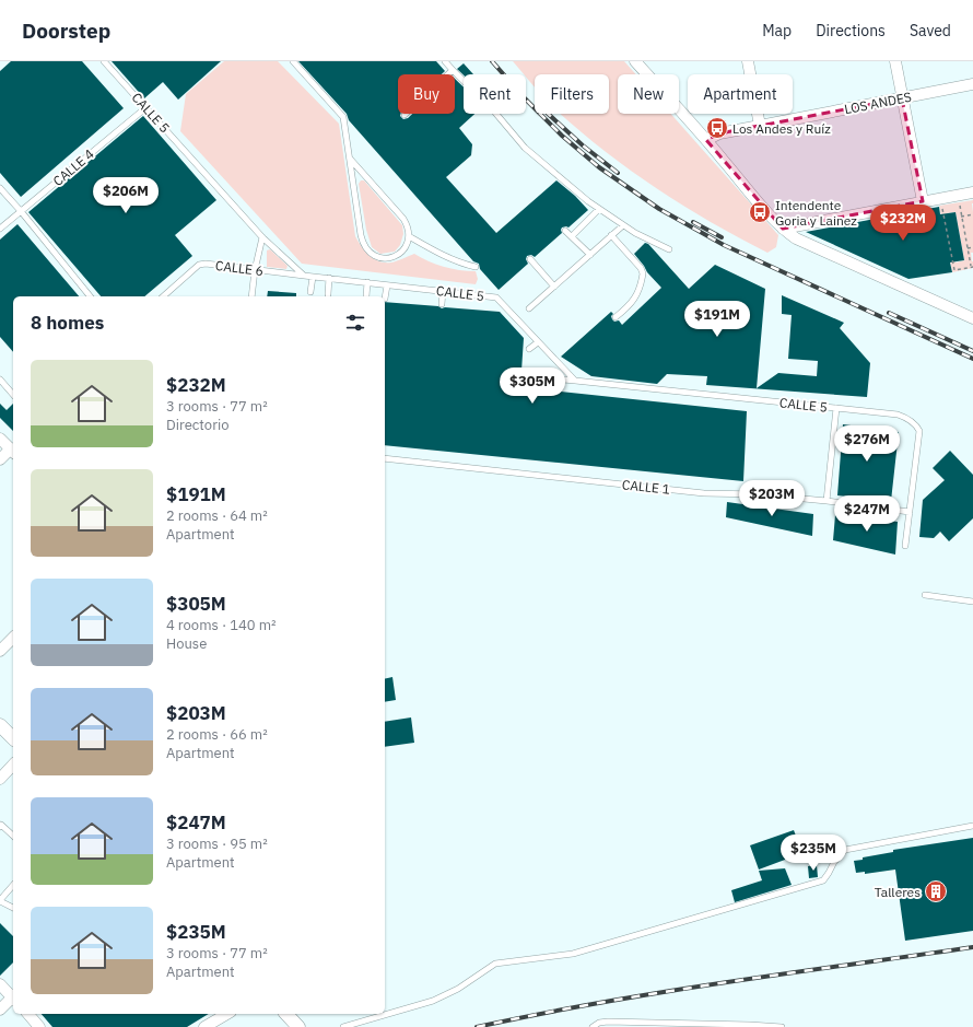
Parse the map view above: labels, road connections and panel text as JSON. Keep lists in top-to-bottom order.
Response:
{
  "streets": {
    "street": ["LOS ANDES"],
    "lane": [
      "CALLE 5",
      "CALLE 4",
      "CALLE 6",
      "CALLE 1"
    ]
  },
  "crossings": [
    ["CALLE 5", "CALLE 4"],
    ["CALLE 5", "CALLE 6"],
    ["CALLE 5", "CALLE 1"]
  ],
  "places": {
    "bus stop": ["Los Andes y Ruíz", "Intendente Goria y Lainez"],
    "building": ["Talleres"]
  },
  "page": {
    "header": "Doorstep",
    "nav": ["Map", "Directions", "Saved"],
    "chip": [
      "Buy",
      "Rent",
      "Filters",
      "New",
      "Apartment"
    ],
    "price": [
      "$206M",
      "$232M",
      "$191M",
      "$305M",
      "$276M",
      "$203M",
      "$247M",
      "$235M"
    ],
    "heading": "8 homes",
    "list": [
      {
        "name": "$232M",
        "note": "3 rooms · 77 m² · Directorio"
      },
      {
        "name": "$191M",
        "note": "2 rooms · 64 m² · Apartment"
      },
      {
        "name": "$305M",
        "note": "4 rooms · 140 m² · House"
      },
      {
        "name": "$203M",
        "note": "2 rooms · 66 m² · Apartment"
      },
      {
        "name": "$247M",
        "note": "3 rooms · 95 m² · Apartment"
      },
      {
        "name": "$235M",
        "note": "3 rooms · 77 m² · Apartment"
      }
    ]
  }
}
